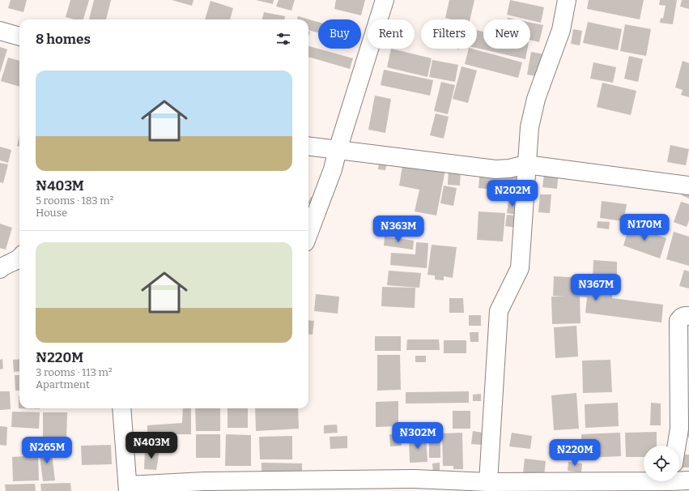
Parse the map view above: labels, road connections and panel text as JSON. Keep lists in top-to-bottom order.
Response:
{
  "page": {
    "chip": [
      "Buy",
      "Rent",
      "Filters",
      "New"
    ],
    "heading": "8 homes",
    "list": [
      {
        "name": "₦403M",
        "note": "5 rooms · 183 m² · House"
      },
      {
        "name": "₦220M",
        "note": "3 rooms · 113 m² · Apartment"
      }
    ],
    "price": [
      "₦202M",
      "₦170M",
      "₦363M",
      "₦367M",
      "₦302M",
      "₦403M",
      "₦265M",
      "₦220M"
    ]
  }
}
